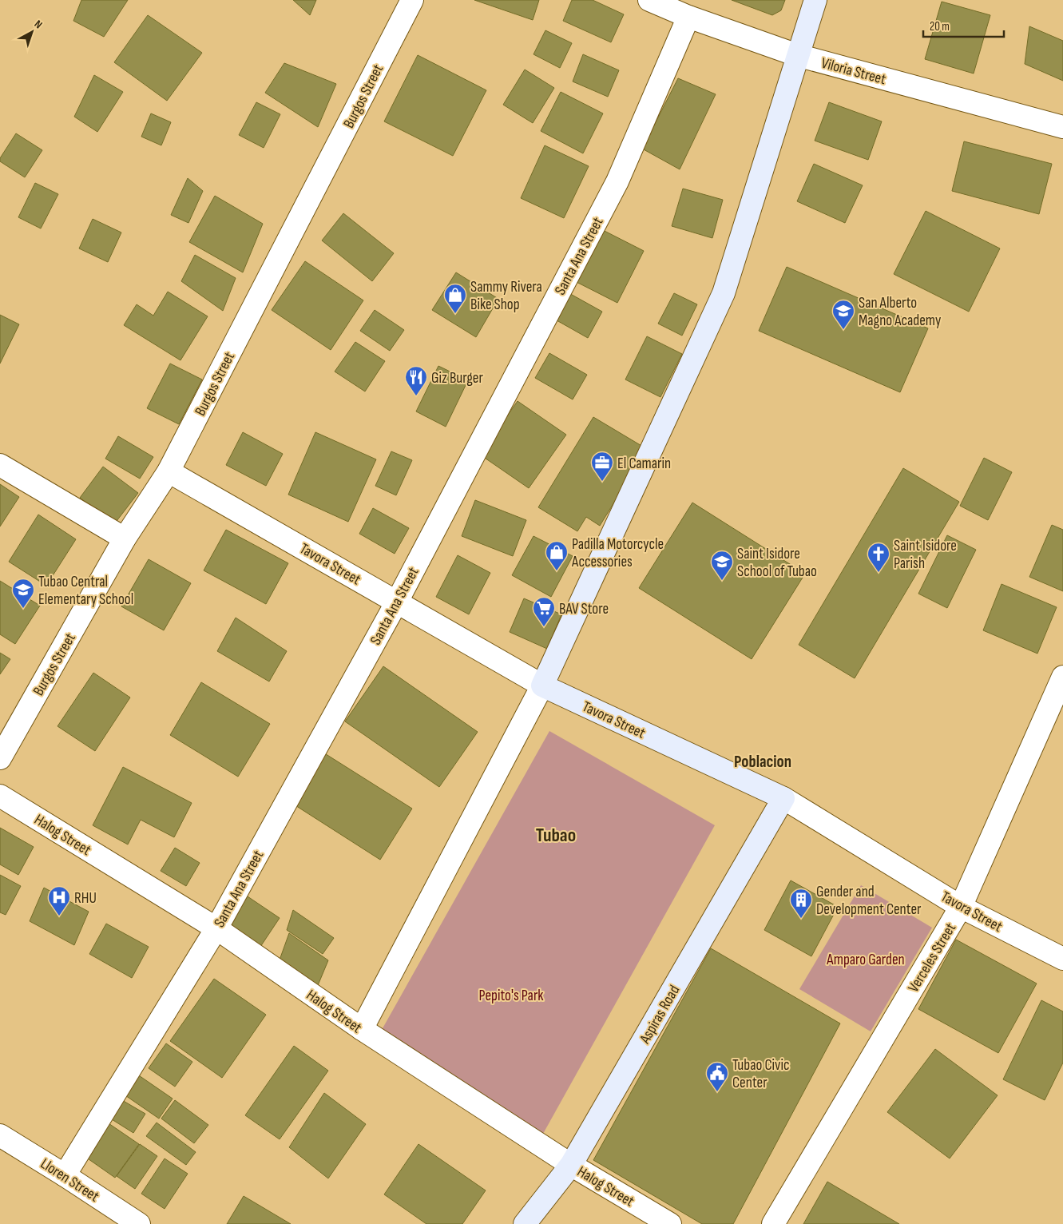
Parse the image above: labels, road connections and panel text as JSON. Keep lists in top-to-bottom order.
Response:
{
  "streets": {
    "main road": ["Tavora Street", "Aspiras Road"],
    "street": [
      "Viloria Street",
      "Burgos Street",
      "Santa Ana Street",
      "Halog Street",
      "Verceles Street",
      "Lloren Street"
    ]
  },
  "crossings": [
    ["Viloria Street", "Santa Ana Street"],
    ["Burgos Street", "Tavora Street"],
    ["Santa Ana Street", "Tavora Street"],
    ["Santa Ana Street", "Halog Street"],
    ["Santa Ana Street", "Lloren Street"],
    ["Tavora Street", "Verceles Street"],
    ["Tavora Street", "Aspiras Road"],
    ["Halog Street", "Aspiras Road"]
  ],
  "districts": ["Poblacion", "Tubao"],
  "parks": ["Amparo Garden", "Pepito's Park"],
  "places": {
    "shop": ["Sammy Rivera Bike Shop", "Padilla Motorcycle Accessories"],
    "school or university": ["San Alberto Magno Academy", "Saint Isidore School of Tubao", "Tubao Central Elementary School"],
    "restaurant": ["Giz Burger"],
    "office": ["El Camarin"],
    "church": ["Saint Isidore Parish"],
    "supermarket": ["BAV Store"],
    "hospital": ["RHU"],
    "building": ["Gender and Development Center"],
    "public building": ["Tubao Civic Center"]
  },
  "scale_bar": "20 m",
  "north": "top right"
}
